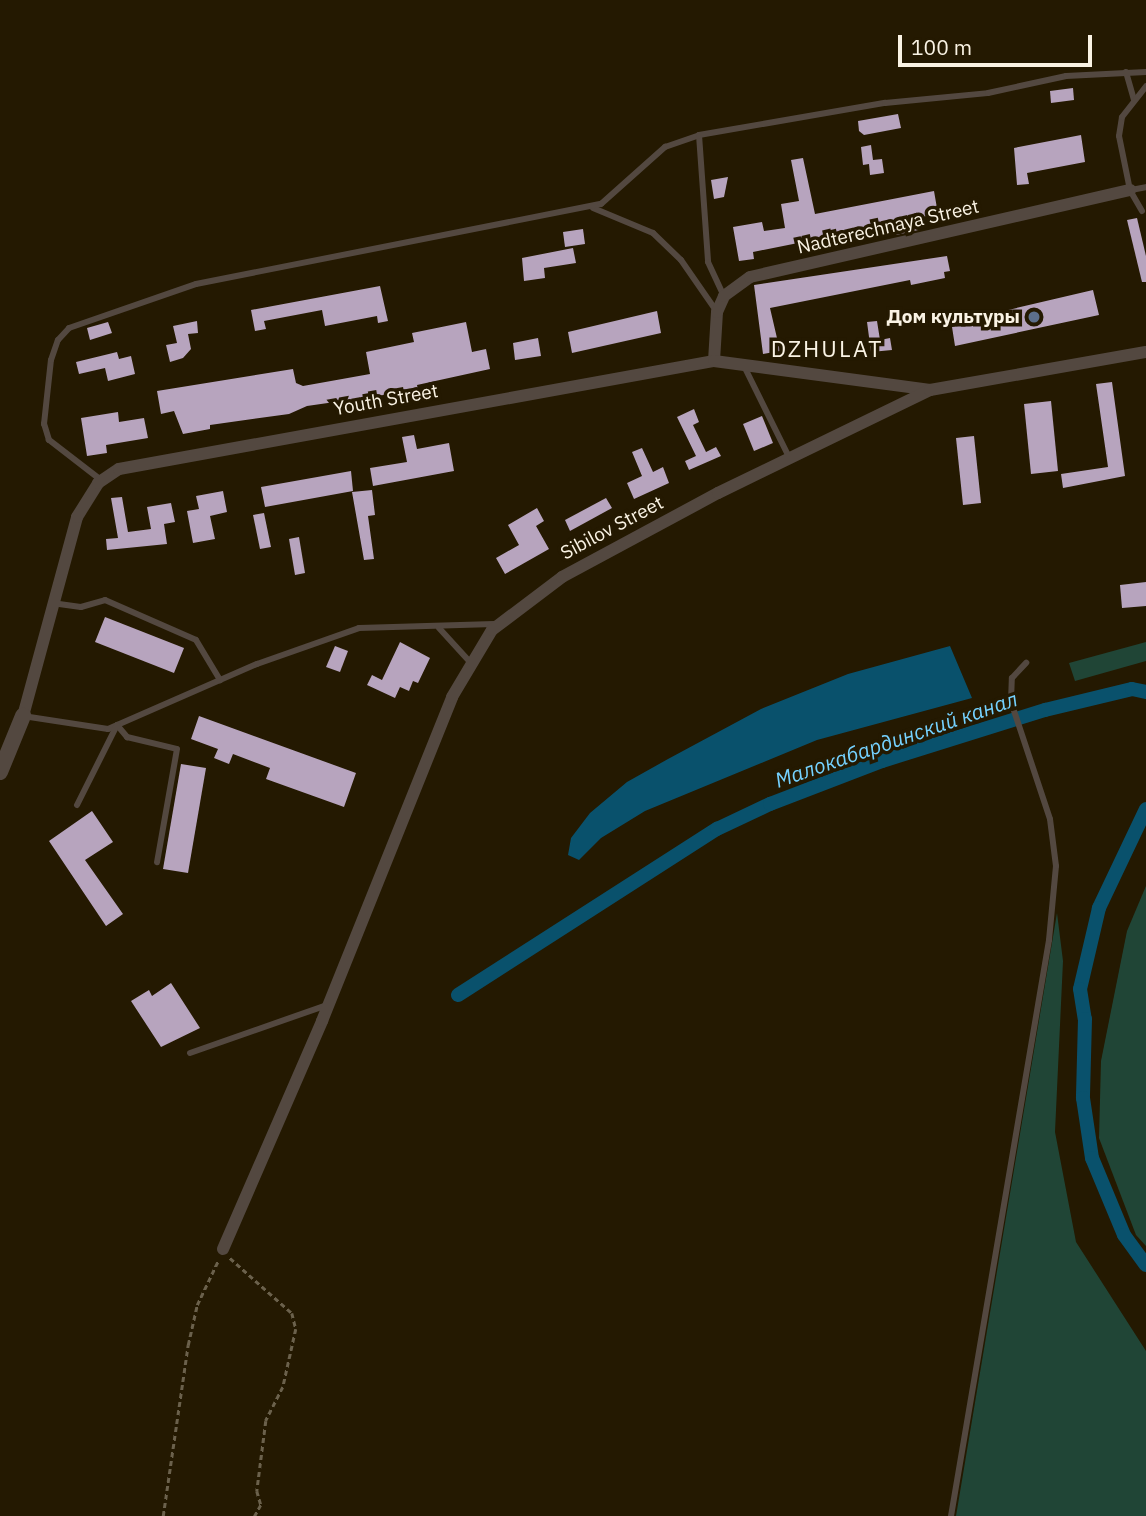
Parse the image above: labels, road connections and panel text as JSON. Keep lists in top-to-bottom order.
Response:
{
  "streets": {
    "street": ["Nadterechnaya Street", "Youth Street", "Sibilov Street"]
  },
  "crossings": [
    ["Youth Street", "Sibilov Street"]
  ],
  "districts": ["DZHULAT"],
  "water": ["Малокабардинский канал"],
  "places": ["Дом культуры"],
  "scale_bar": "100 m"
}
